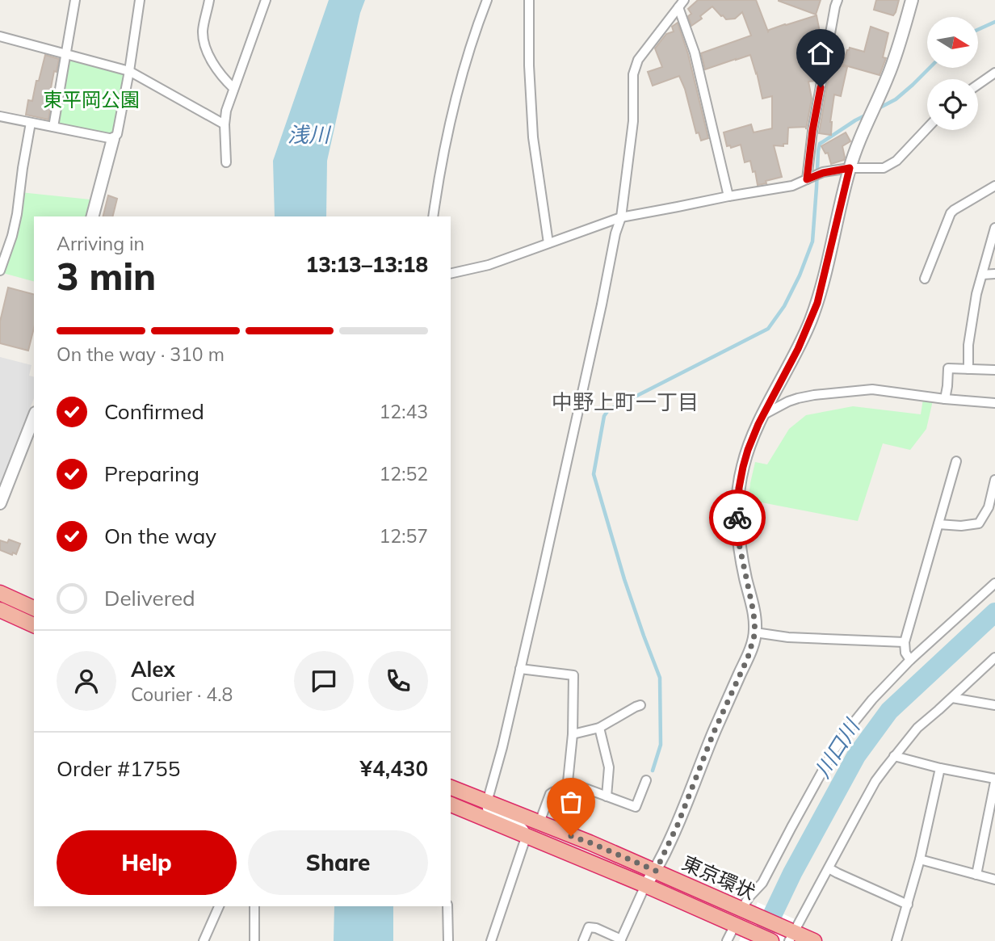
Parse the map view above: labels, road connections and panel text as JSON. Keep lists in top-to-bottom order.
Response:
{
  "streets": {
    "highway": ["東京環状"]
  },
  "districts": ["中野上町一丁目"],
  "water": ["浅川", "川口川"],
  "parks": ["東平岡公園"],
  "north": "right",
  "page": {
    "heading": ["3 min", "Arriving in", "13:13–13:18"],
    "panel": [
      "Alex",
      "Courier · 4.8",
      "Order #1755",
      "¥4,430"
    ],
    "bar": "On the way · 310 m",
    "list": [
      ["Confirmed", "12:43"],
      ["Preparing", "12:52"],
      ["On the way", "12:57"],
      "Delivered"
    ],
    "buttons": ["Help", "Share"]
  }
}
